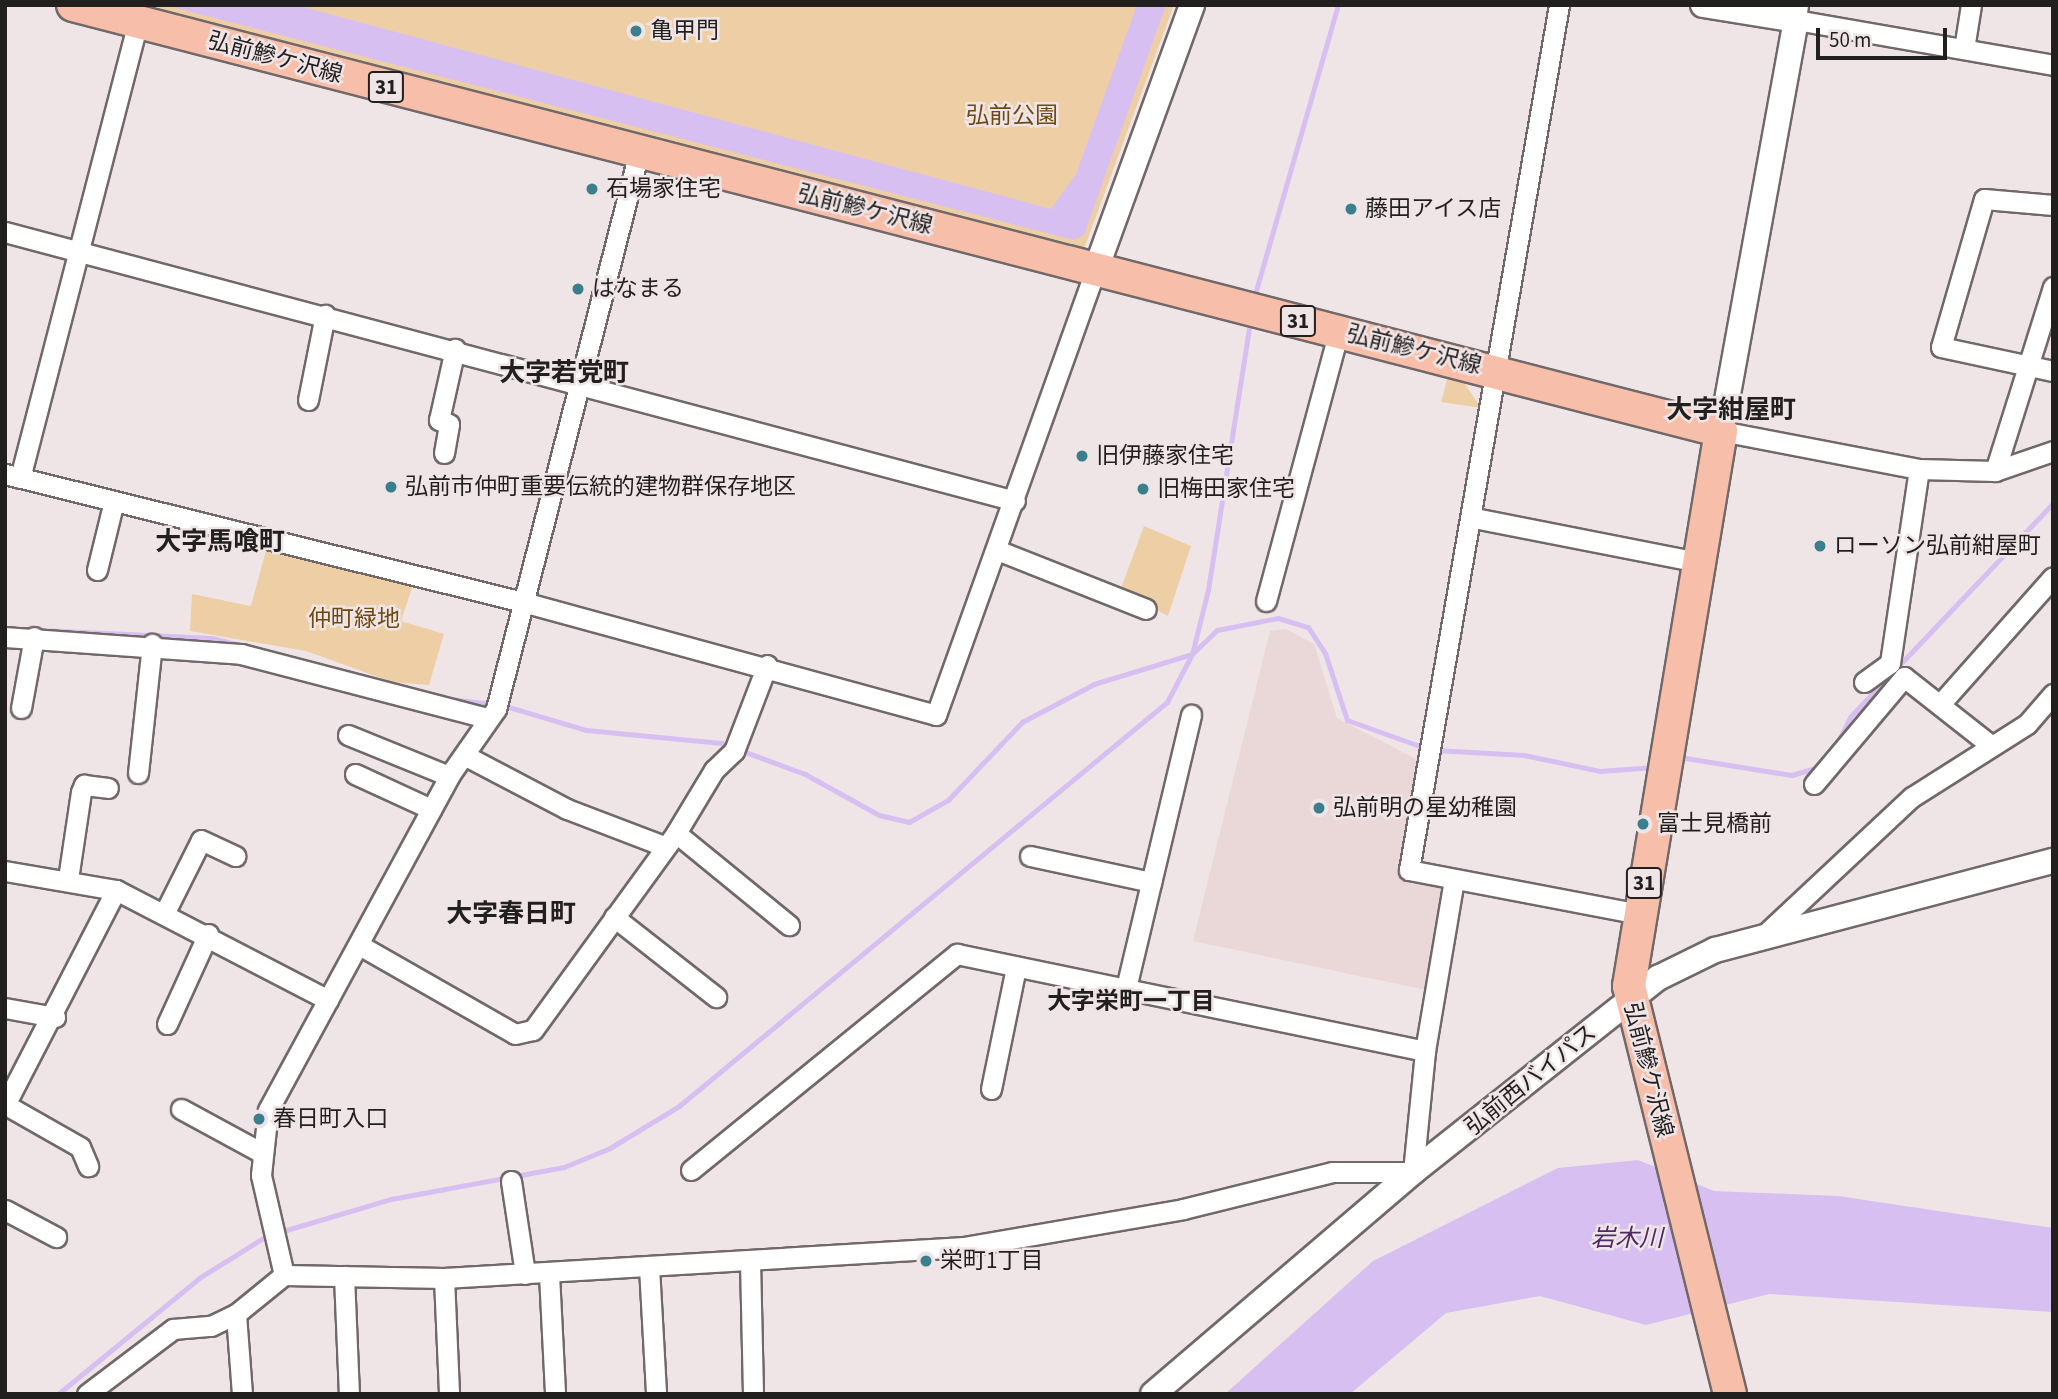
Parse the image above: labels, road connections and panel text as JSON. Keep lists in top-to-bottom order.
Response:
{
  "streets": {
    "main road": ["弘前鰺ケ沢線", "31"],
    "street": ["弘前西バイパス"]
  },
  "crossings": [
    ["弘前鰺ケ沢線", "弘前西バイパス"]
  ],
  "districts": [
    "大字若党町",
    "大字紺屋町",
    "大字馬喰町",
    "大字春日町",
    "大字栄町一丁目"
  ],
  "water": ["岩木川"],
  "parks": ["弘前公園", "仲町緑地"],
  "places": [
    "亀甲門",
    "石場家住宅",
    "藤田アイス店",
    "はなまる",
    "旧伊藤家住宅",
    "弘前市仲町重要伝統的建物群保存地区",
    "旧梅田家住宅",
    "ローソン弘前紺屋町",
    "弘前明の星幼稚園",
    "富士見橋前",
    "春日町入口",
    "栄町1丁目"
  ],
  "scale_bar": "50 m"
}
